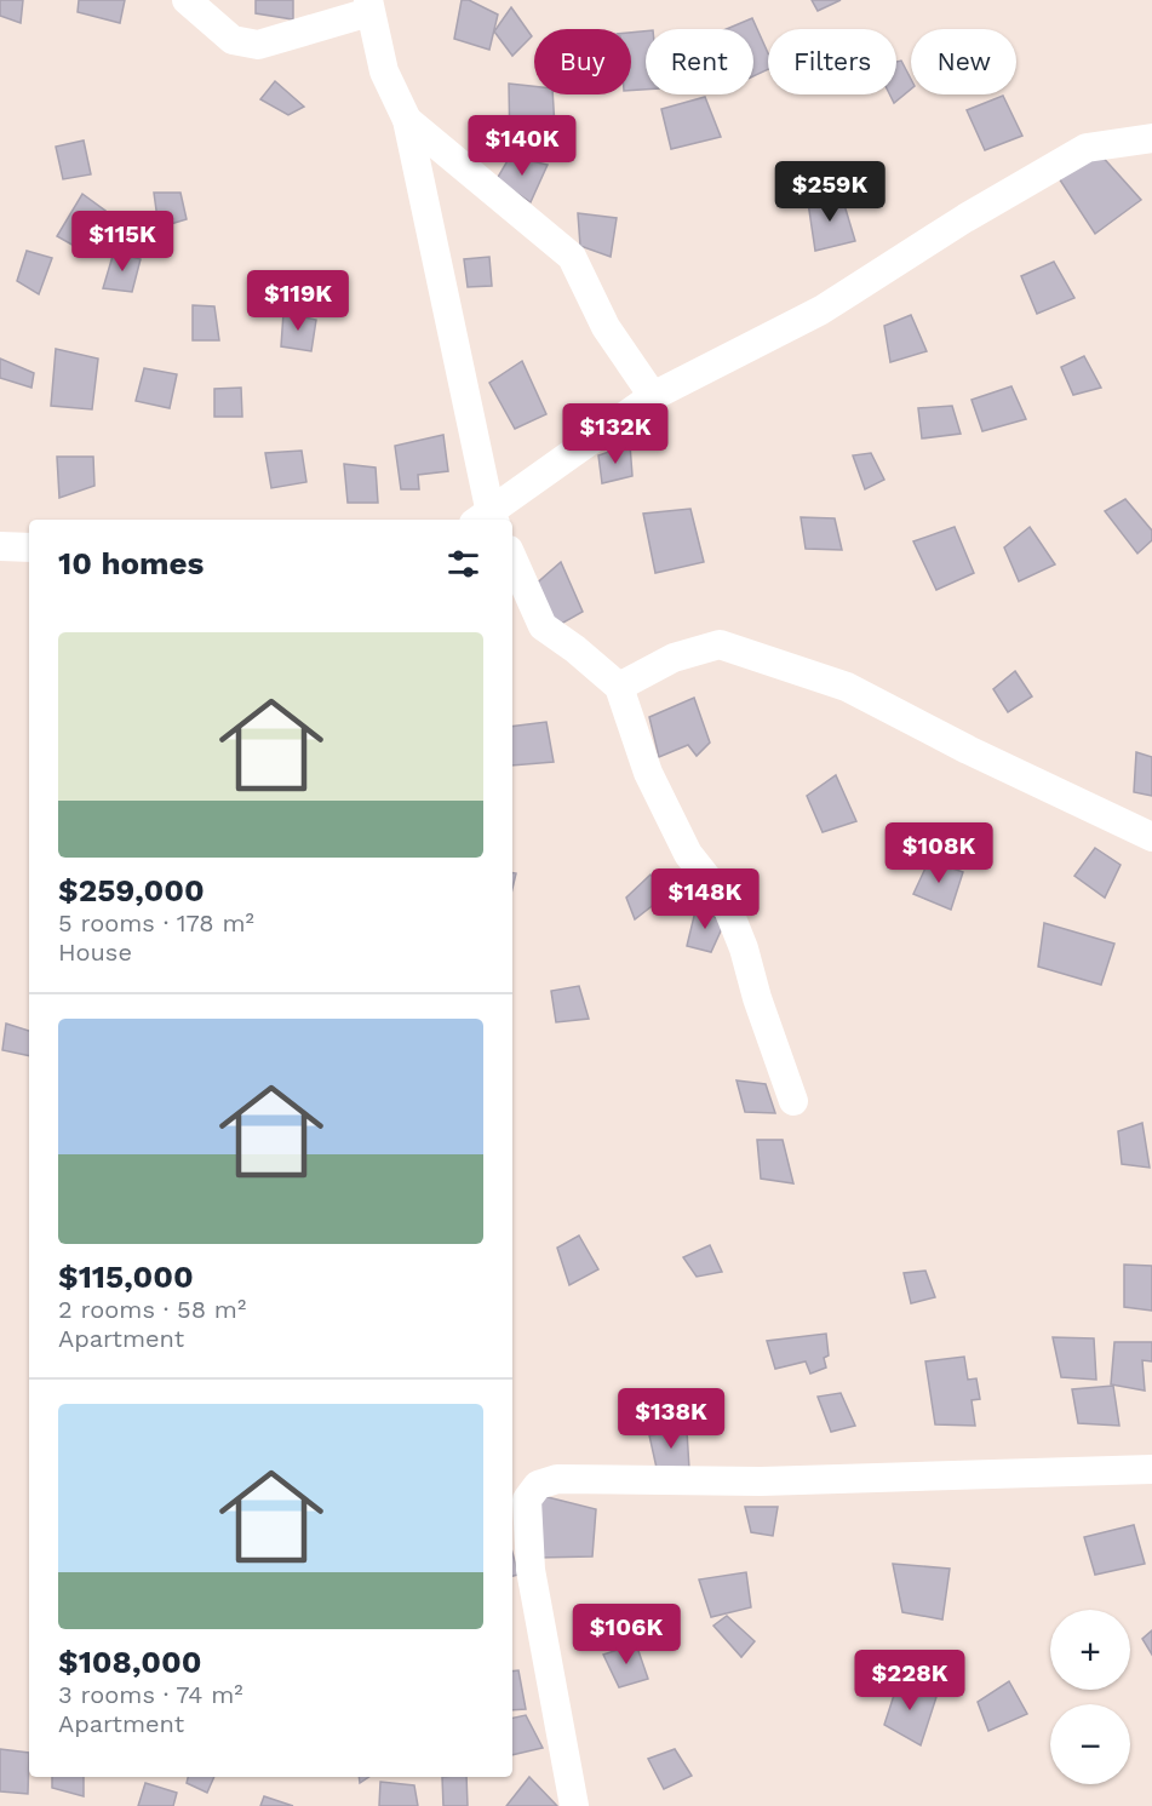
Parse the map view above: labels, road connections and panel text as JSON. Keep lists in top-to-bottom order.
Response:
{
  "page": {
    "chip": [
      "Buy",
      "Rent",
      "Filters",
      "New"
    ],
    "price": [
      "$140K",
      "$259K",
      "$115K",
      "$119K",
      "$132K",
      "$108K",
      "$148K",
      "$138K",
      "$106K",
      "$228K"
    ],
    "heading": "10 homes",
    "list": [
      {
        "name": "$259,000",
        "note": "5 rooms · 178 m² · House"
      },
      {
        "name": "$115,000",
        "note": "2 rooms · 58 m² · Apartment"
      },
      {
        "name": "$108,000",
        "note": "3 rooms · 74 m² · Apartment"
      }
    ],
    "map_buttons": ["+", "−"]
  }
}
